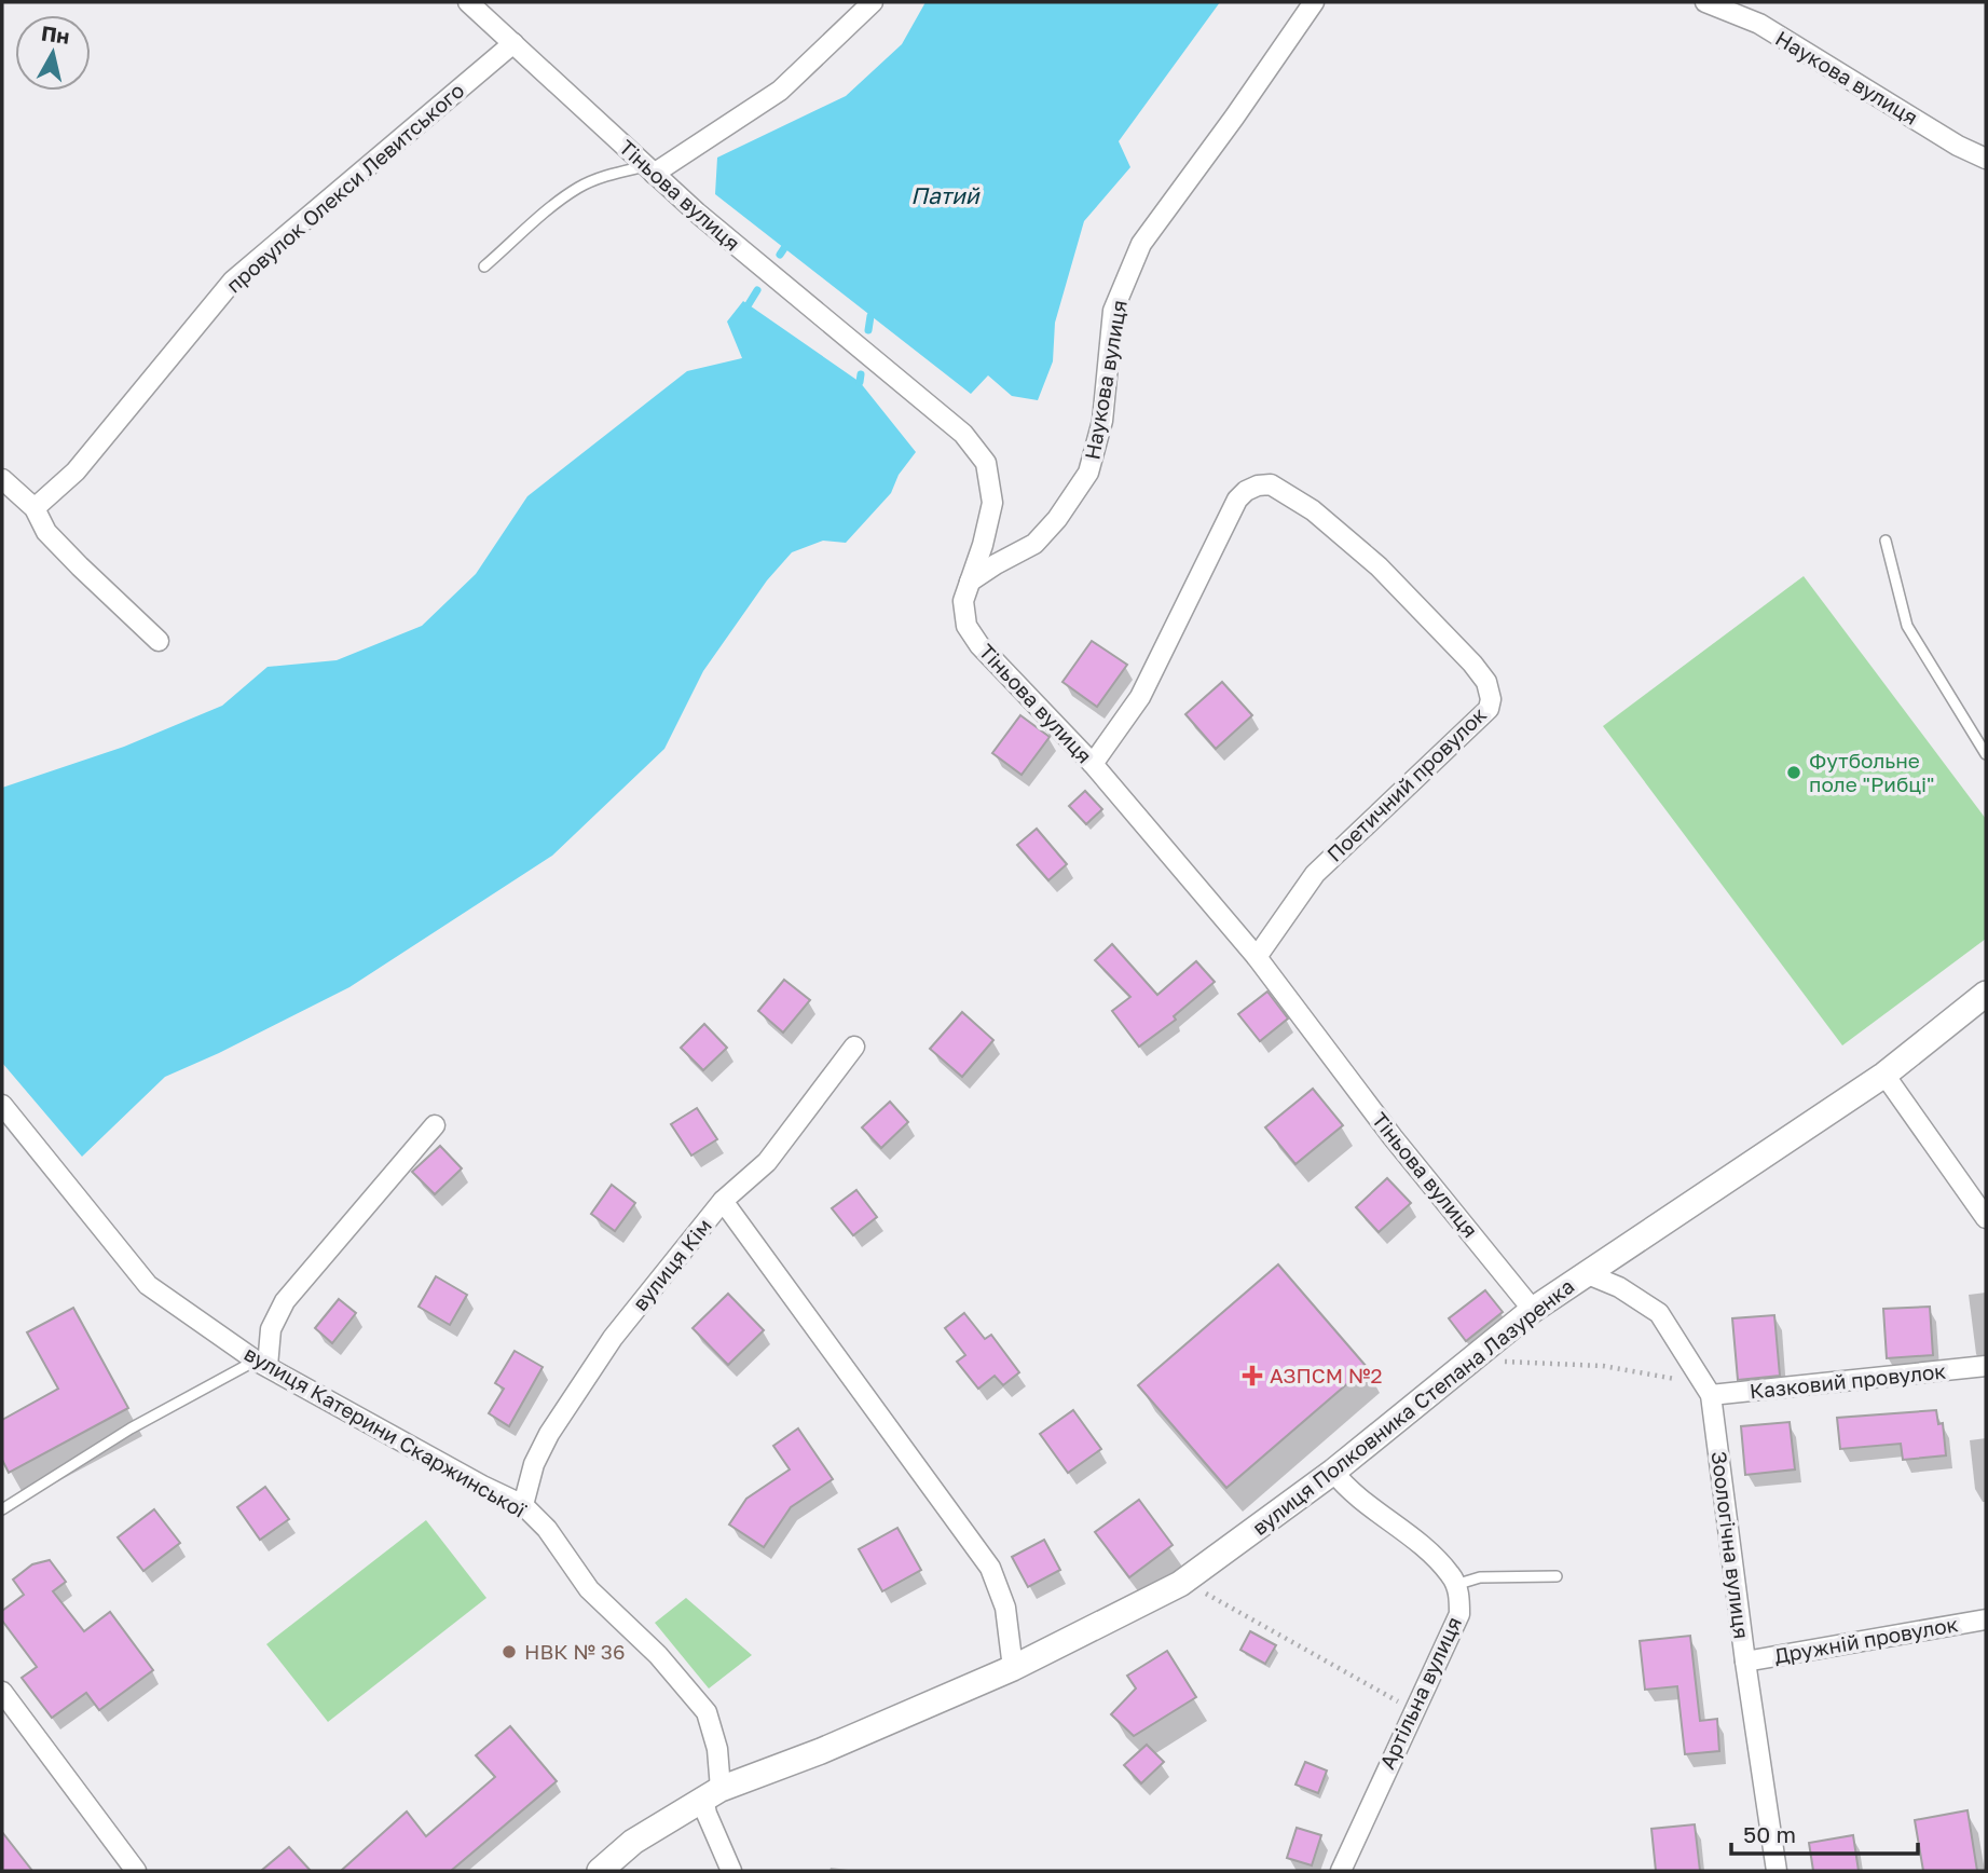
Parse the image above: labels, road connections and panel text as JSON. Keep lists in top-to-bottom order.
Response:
{
  "streets": {
    "street": [
      "Наукова вулиця",
      "провулок Олекси Левитського",
      "Тіньова вулиця",
      "Поетичний провулок",
      "вулиця Кім",
      "Казковий провулок",
      "вулиця Полковника Степана Лазуренка",
      "вулиця Катерини Скаржинської",
      "Зоологічна вулиця",
      "Дружній провулок",
      "Артільна вулиця"
    ]
  },
  "crossings": [
    ["Наукова вулиця", "Тіньова вулиця"],
    ["провулок Олекси Левитського", "Тіньова вулиця"],
    ["Тіньова вулиця", "Поетичний провулок"],
    ["Тіньова вулиця", "вулиця Полковника Степана Лазуренка"],
    ["вулиця Кім", "вулиця Катерини Скаржинської"],
    ["Казковий провулок", "Зоологічна вулиця"],
    ["вулиця Полковника Степана Лазуренка", "вулиця Катерини Скаржинської"],
    ["вулиця Полковника Степана Лазуренка", "Зоологічна вулиця"],
    ["вулиця Полковника Степана Лазуренка", "Артільна вулиця"],
    ["Зоологічна вулиця", "Дружній провулок"]
  ],
  "water": ["Патий"],
  "places": {
    "other": ["Футбольне поле \"Рибці\"", "НВК № 36"],
    "health": ["АЗПСМ №2"]
  },
  "scale_bar": "50 m",
  "north": "top"
}
